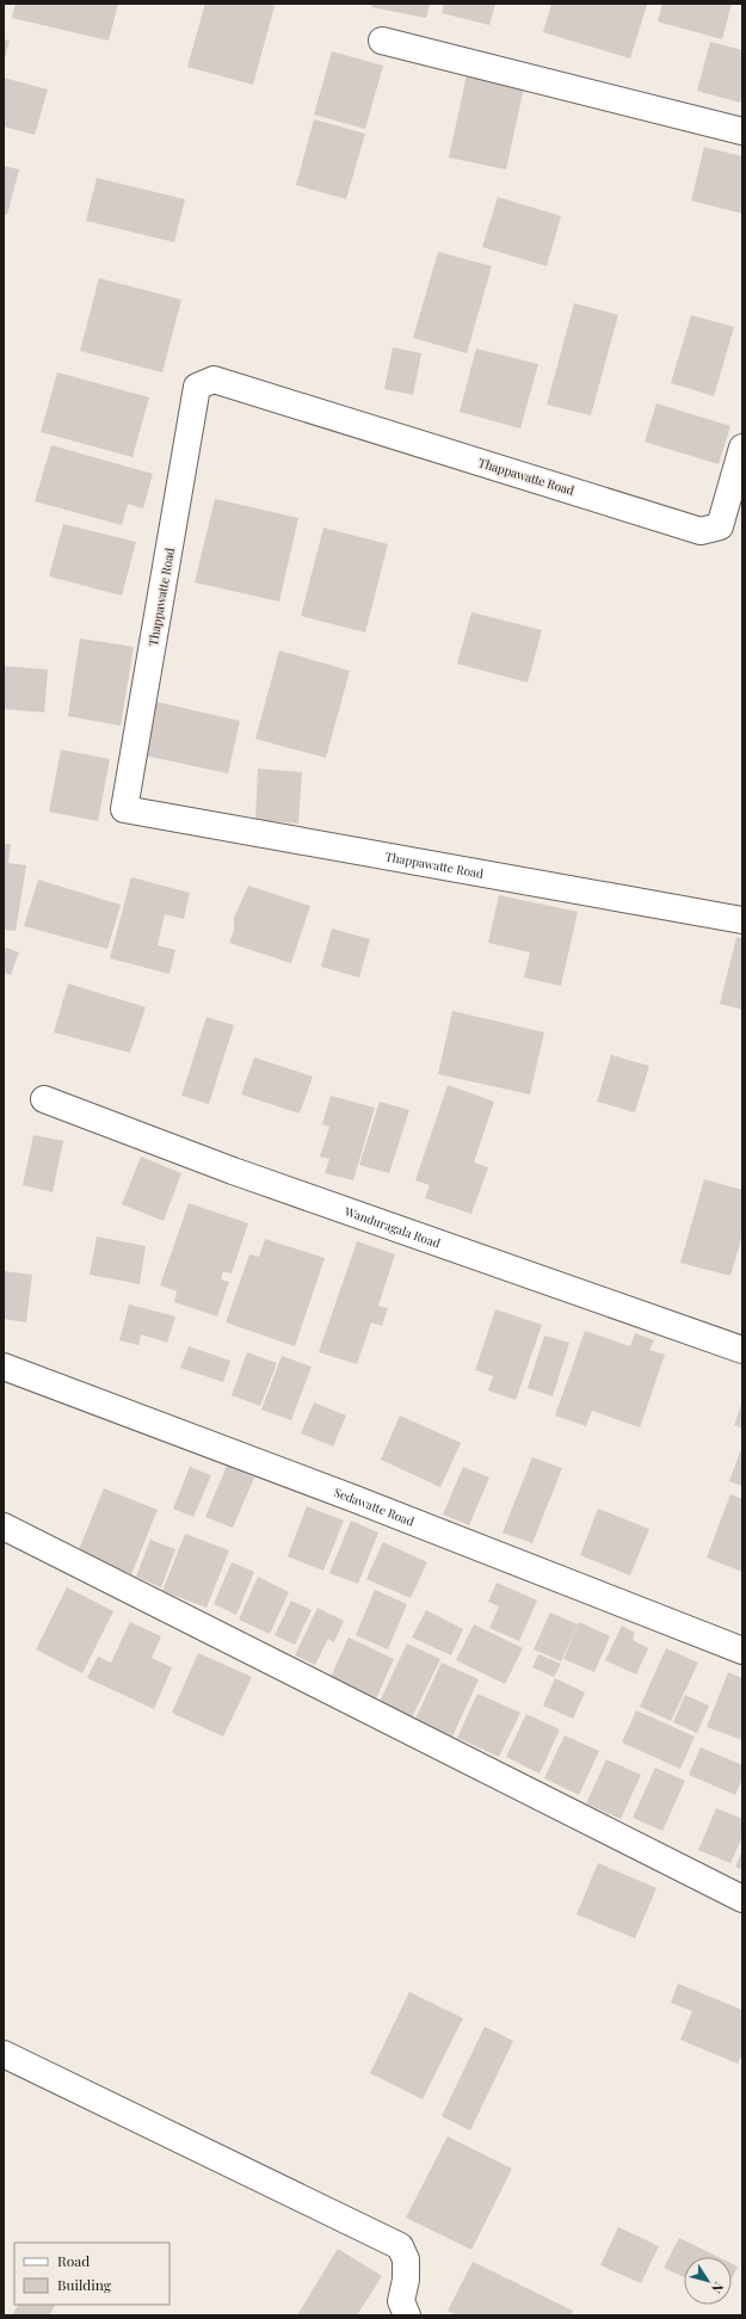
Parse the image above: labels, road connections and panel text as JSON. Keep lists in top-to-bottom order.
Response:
{
  "streets": {
    "street": ["Thappawatte Road", "Wanduragala Road", "Sedawatte Road"]
  },
  "legend": ["Road", "Building"],
  "north": "bottom right"
}
